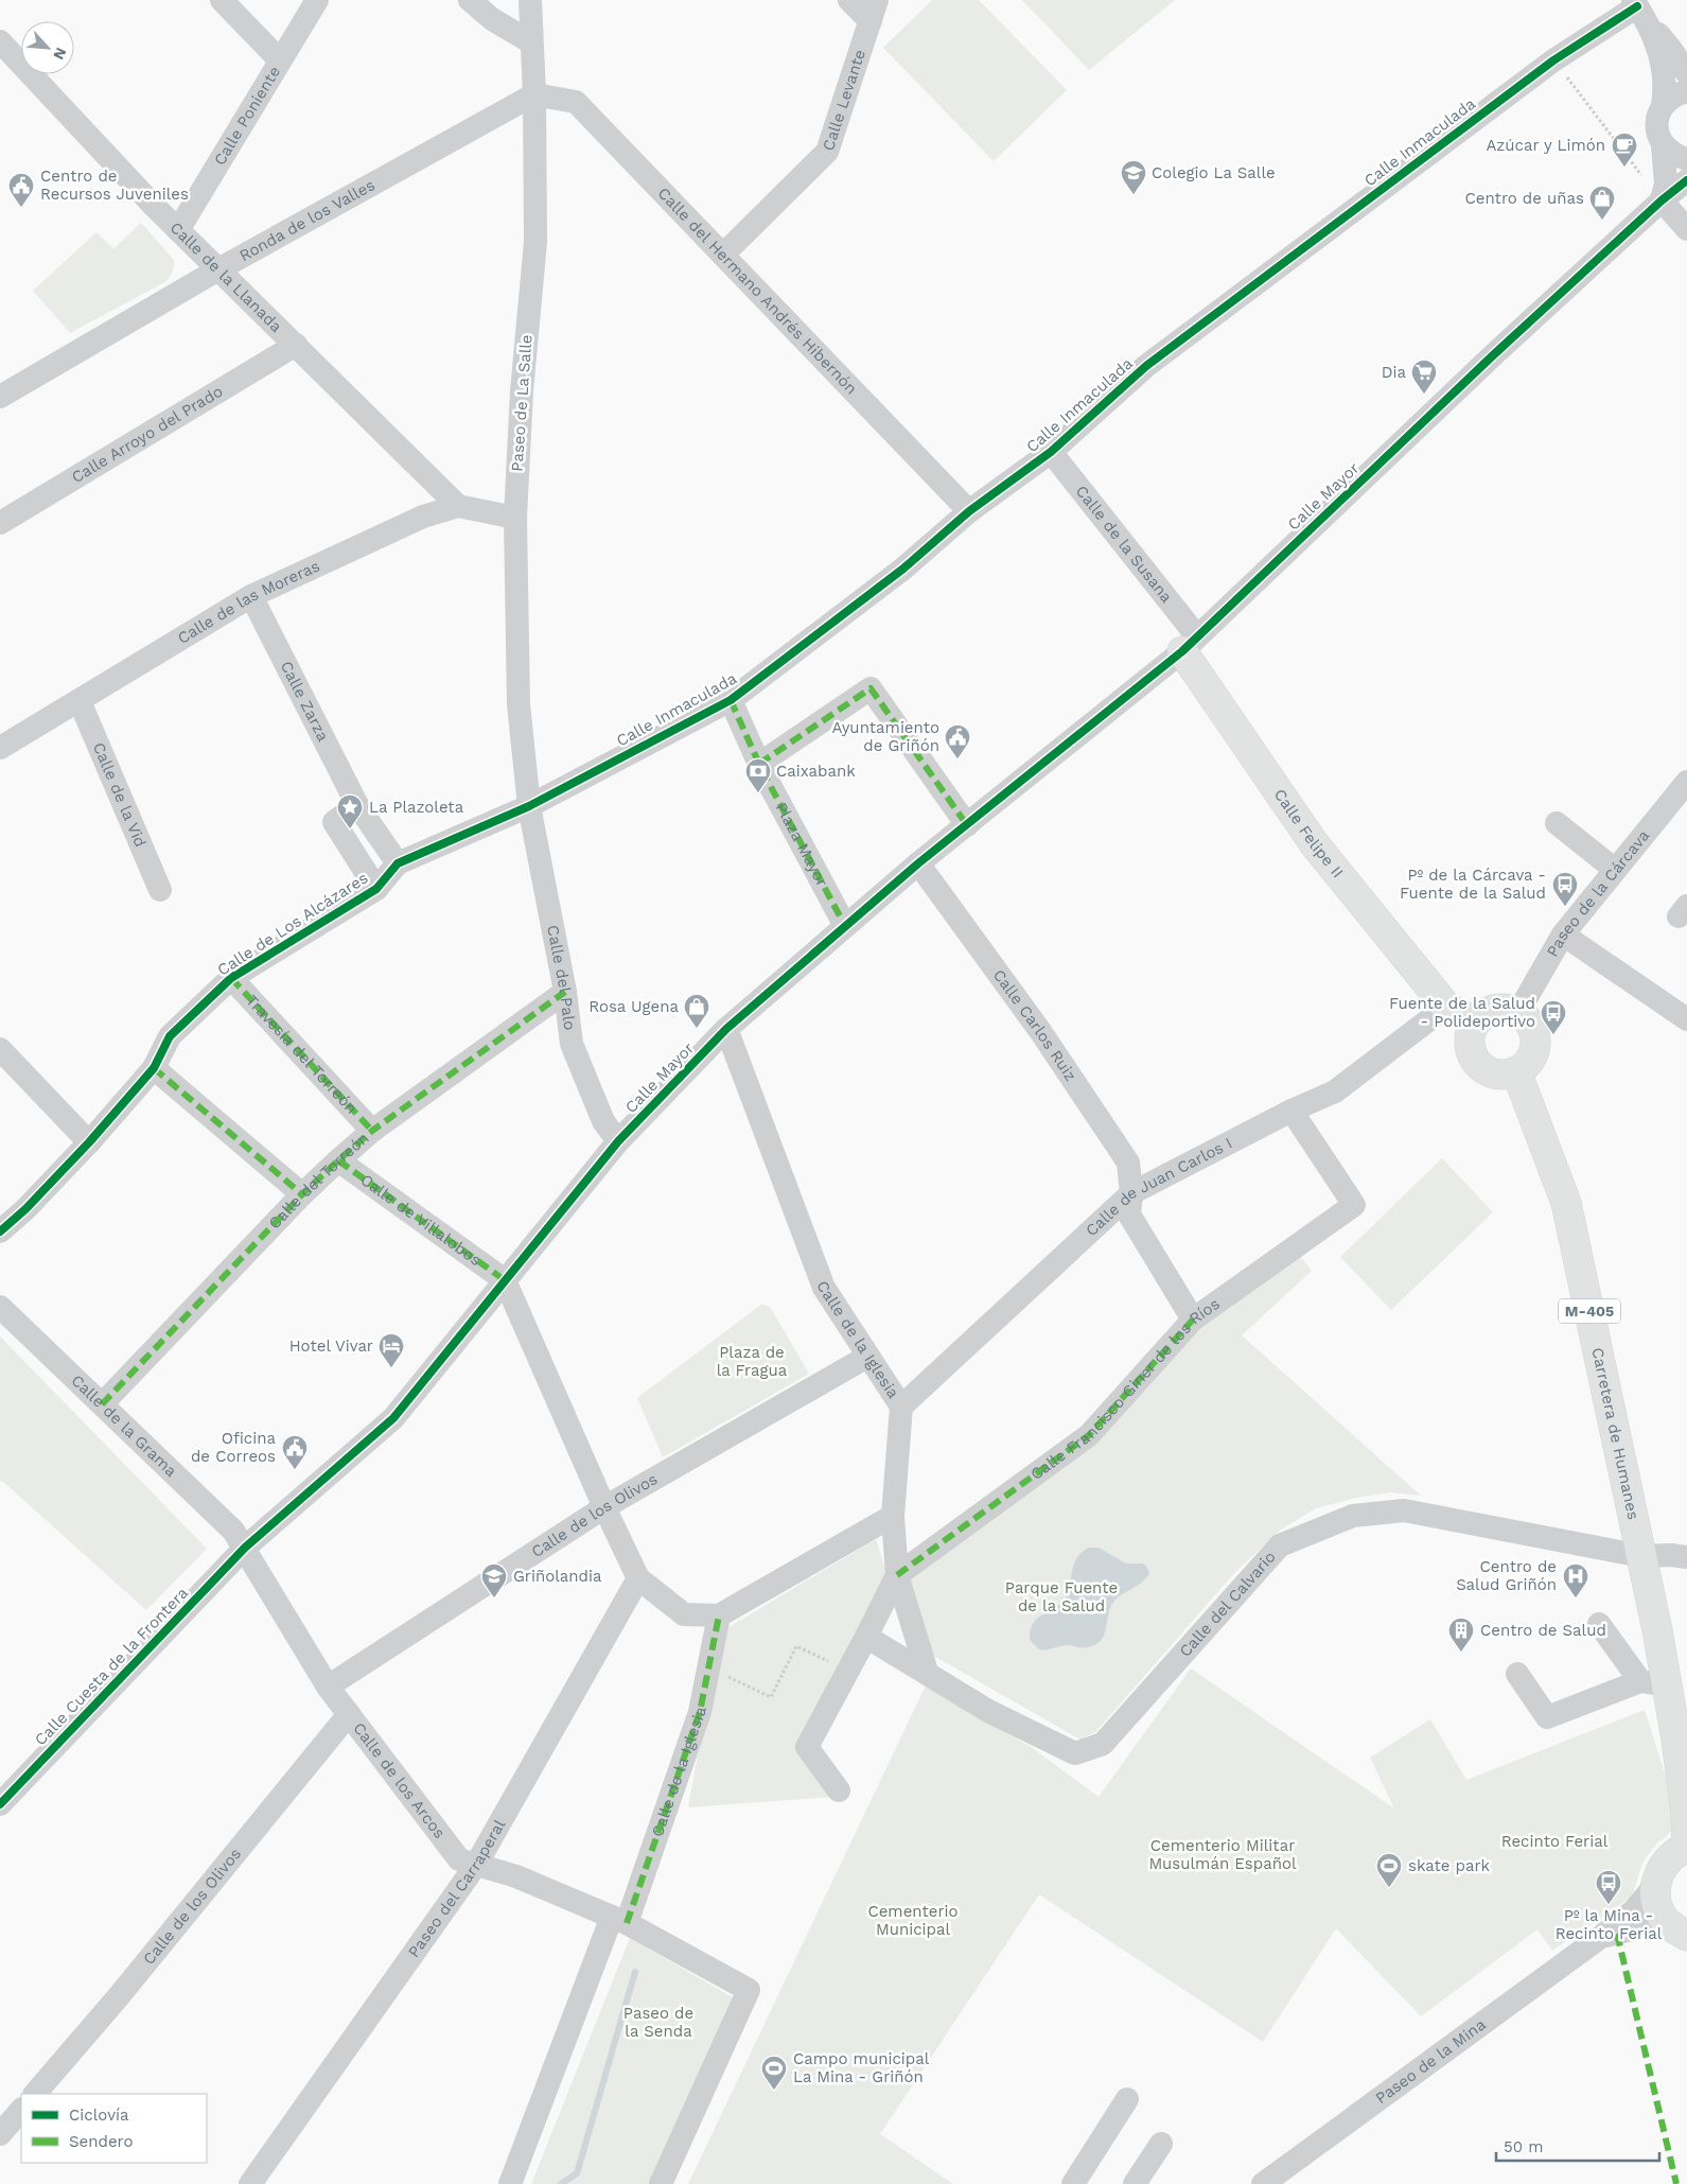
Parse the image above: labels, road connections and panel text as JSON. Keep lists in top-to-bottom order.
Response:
{
  "streets": {
    "main road": ["Calle Felipe II", "M-405", "Carretera de Humanes"],
    "street": [
      "Calle Levante",
      "Calle Poniente",
      "Calle Inmaculada",
      "Ronda de los Valles",
      "Calle de la Llanada",
      "Calle del Hermano Andrés Hibernón",
      "Paseo de La Salle",
      "Calle Arroyo del Prado",
      "Calle Mayor",
      "Calle de la Susana",
      "Calle de las Moreras",
      "Calle Zarza",
      "Calle de la Vid",
      "Plaza Mayor",
      "Paseo de la Cárcava",
      "Calle de Los Alcázares",
      "Calle del Palo",
      "Calle Carlos Ruiz",
      "Travesía del Torreón",
      "Calle del Torreón",
      "Calle de Juan Carlos I",
      "Calle de Villalobos",
      "Calle de la Iglesia",
      "Calle Francisco Giner de los Ríos",
      "Calle de la Grama",
      "Calle de los Olivos",
      "Calle del Calvario",
      "Calle Cuesta de la Frontera",
      "Calle de los Arcos",
      "Paseo del Carraperal",
      "Paseo de la Mina"
    ]
  },
  "crossings": [
    ["Calle Levante", "Calle del Hermano Andrés Hibernón"],
    ["Calle Poniente", "Calle de la Llanada"],
    ["Calle Inmaculada", "Calle del Hermano Andrés Hibernón"],
    ["Calle Inmaculada", "Paseo de La Salle"],
    ["Calle Inmaculada", "Calle de la Susana"],
    ["Calle Inmaculada", "Plaza Mayor"],
    ["Calle Inmaculada", "Calle de Los Alcázares"],
    ["Calle Inmaculada", "Calle del Palo"],
    ["Ronda de los Valles", "Calle de la Llanada"],
    ["Ronda de los Valles", "Calle del Hermano Andrés Hibernón"],
    ["Ronda de los Valles", "Paseo de La Salle"],
    ["Calle de la Llanada", "Calle Arroyo del Prado"],
    ["Calle de la Llanada", "Calle de las Moreras"],
    ["Calle del Hermano Andrés Hibernón", "Paseo de La Salle"],
    ["Paseo de La Salle", "Calle de las Moreras"],
    ["Paseo de La Salle", "Calle de Los Alcázares"],
    ["Paseo de La Salle", "Calle del Palo"],
    ["Calle Mayor", "Calle de la Susana"],
    ["Calle Mayor", "Calle Felipe II"],
    ["Calle Mayor", "Plaza Mayor"],
    ["Calle Mayor", "Calle del Palo"],
    ["Calle Mayor", "Calle Carlos Ruiz"],
    ["Calle Mayor", "Calle de Villalobos"],
    ["Calle Mayor", "Calle de la Iglesia"],
    ["Calle Mayor", "Calle Cuesta de la Frontera"],
    ["Calle de la Susana", "Calle Felipe II"],
    ["Calle de las Moreras", "Calle Zarza"],
    ["Calle de las Moreras", "Calle de la Vid"],
    ["Calle Felipe II", "Calle de Juan Carlos I"],
    ["Paseo de la Cárcava", "Carretera de Humanes"],
    ["Calle de Los Alcázares", "Calle del Palo"],
    ["Calle de Los Alcázares", "Travesía del Torreón"],
    ["Calle del Palo", "Calle del Torreón"],
    ["Calle Carlos Ruiz", "Calle de Juan Carlos I"],
    ["Calle Carlos Ruiz", "Calle Francisco Giner de los Ríos"],
    ["Travesía del Torreón", "Calle del Torreón"],
    ["Calle del Torreón", "Calle de Villalobos"],
    ["Calle del Torreón", "Calle de la Grama"],
    ["Calle de Juan Carlos I", "Calle de la Iglesia"],
    ["Calle de Juan Carlos I", "Calle Francisco Giner de los Ríos"],
    ["Calle de la Iglesia", "Calle Francisco Giner de los Ríos"],
    ["Calle de la Iglesia", "Calle de los Olivos"],
    ["Calle de la Iglesia", "Calle de los Arcos"],
    ["Calle de la Grama", "Calle Cuesta de la Frontera"],
    ["Calle de la Grama", "Calle de los Arcos"],
    ["Carretera de Humanes", "Calle del Calvario"],
    ["Calle de los Olivos", "Calle de los Arcos"],
    ["Calle Cuesta de la Frontera", "Calle de los Arcos"],
    ["Calle de los Arcos", "Paseo del Carraperal"]
  ],
  "parks": [
    "Plaza de la Fragua",
    "Parque Fuente de la Salud",
    "Recinto Ferial",
    "Cementerio Militar Musulmán Español",
    "Cementerio Municipal",
    "Paseo de la Senda"
  ],
  "places": {
    "cafe": ["Azúcar y Limón"],
    "school or university": ["Colegio La Salle", "Griñolandia"],
    "public building": ["Centro de Recursos Juveniles", "Ayuntamiento de Griñón", "Oficina de Correos"],
    "shop": ["Centro de uñas", "Rosa Ugena"],
    "supermarket": ["Dia"],
    "bank": ["Caixabank"],
    "place": ["La Plazoleta"],
    "bus stop": ["Pº de la Cárcava - Fuente de la Salud", "Fuente de la Salud - Polideportivo", "Pº la Mina - Recinto Ferial"],
    "hotel": ["Hotel Vivar"],
    "hospital": ["Centro de Salud Griñón"],
    "building": ["Centro de Salud"],
    "sports": ["skate park", "Campo municipal La Mina - Griñón"]
  },
  "legend": ["Ciclovía", "Sendero"],
  "scale_bar": "50 m",
  "north": "bottom right"
}
